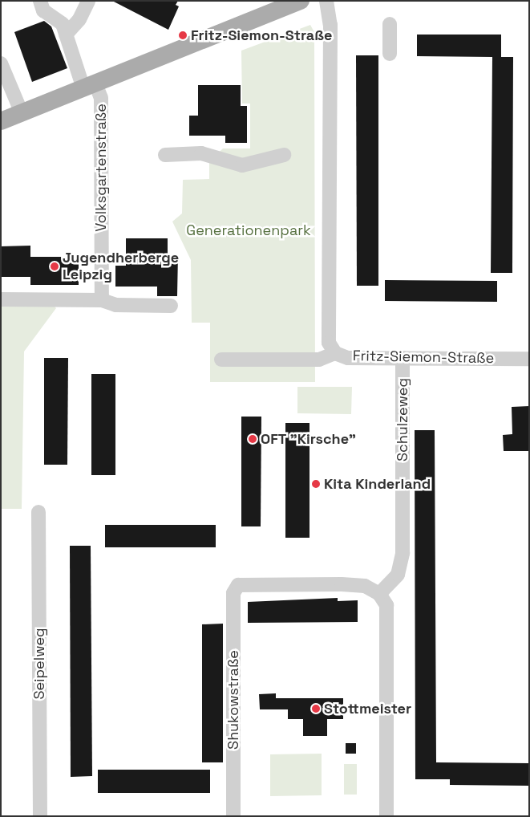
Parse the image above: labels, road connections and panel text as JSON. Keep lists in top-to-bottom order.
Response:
{
  "streets": {
    "main road": ["Volksgartenstraße"],
    "street": [
      "Fritz-Siemon-Straße",
      "Schulzeweg",
      "Seipelweg",
      "Shukowstraße"
    ]
  },
  "crossings": [
    ["Fritz-Siemon-Straße", "Schulzeweg"],
    ["Schulzeweg", "Shukowstraße"]
  ],
  "parks": ["Generationenpark"],
  "places": [
    "Fritz-Siemon-Straße",
    "Jugendherberge Leipzig",
    "OFT \"Kirsche\"",
    "Kita Kinderland",
    "Stottmeister"
  ]
}
